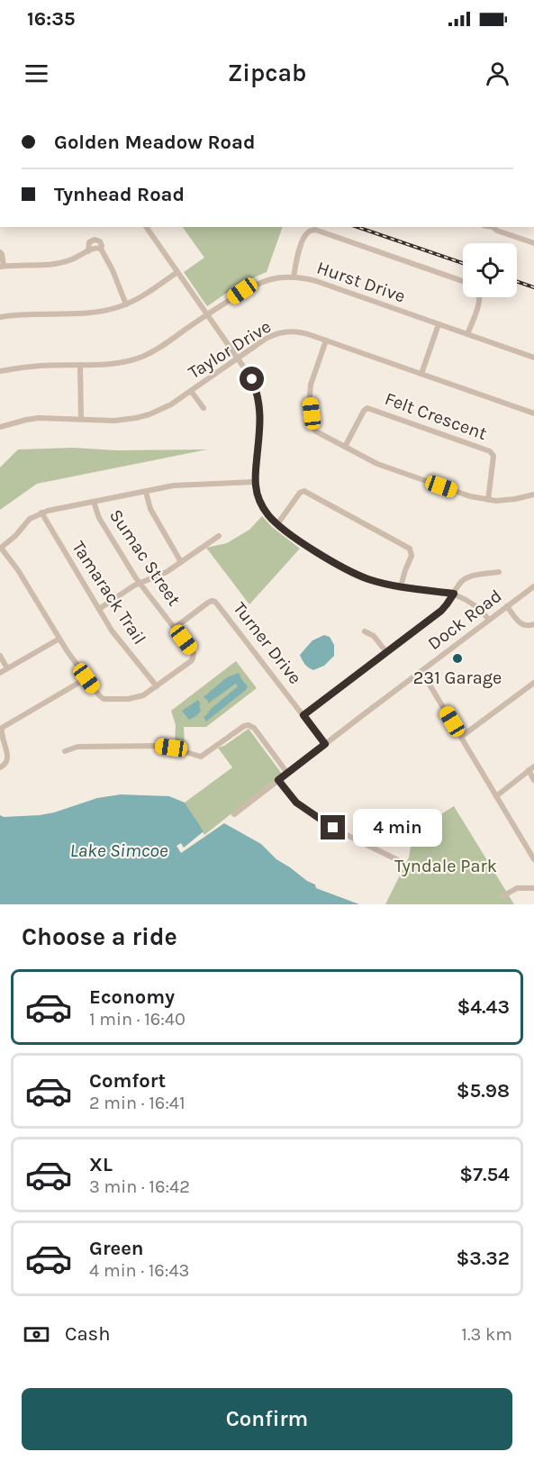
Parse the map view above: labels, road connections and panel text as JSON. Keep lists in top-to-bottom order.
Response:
{
  "streets": {
    "street": [
      "Hurst Drive",
      "Taylor Drive",
      "Felt Crescent",
      "Sumac Street",
      "Tamarack Trail",
      "Dock Road",
      "Turner Drive"
    ]
  },
  "crossings": [
    ["Sumac Street", "Tamarack Trail"],
    ["Sumac Street", "Turner Drive"],
    ["Dock Road", "Turner Drive"]
  ],
  "water": ["Lake Simcoe"],
  "parks": ["Tyndale Park"],
  "places": ["231 Garage"],
  "page": {
    "status": "16:35",
    "header": "Zipcab",
    "banner": ["Golden Meadow Road", "Tynhead Road"],
    "bubble": "4 min",
    "heading": "Choose a ride",
    "list": [
      {
        "name": "Economy",
        "note": "1 min · 16:40",
        "value": "$4.43"
      },
      {
        "name": "Comfort",
        "note": "2 min · 16:41",
        "value": "$5.98"
      },
      {
        "name": "XL",
        "note": "3 min · 16:42",
        "value": "$7.54"
      },
      {
        "name": "Green",
        "note": "4 min · 16:43",
        "value": "$3.32"
      }
    ],
    "pay": ["Cash", "1.3 km"],
    "buttons": "Confirm"
  }
}
